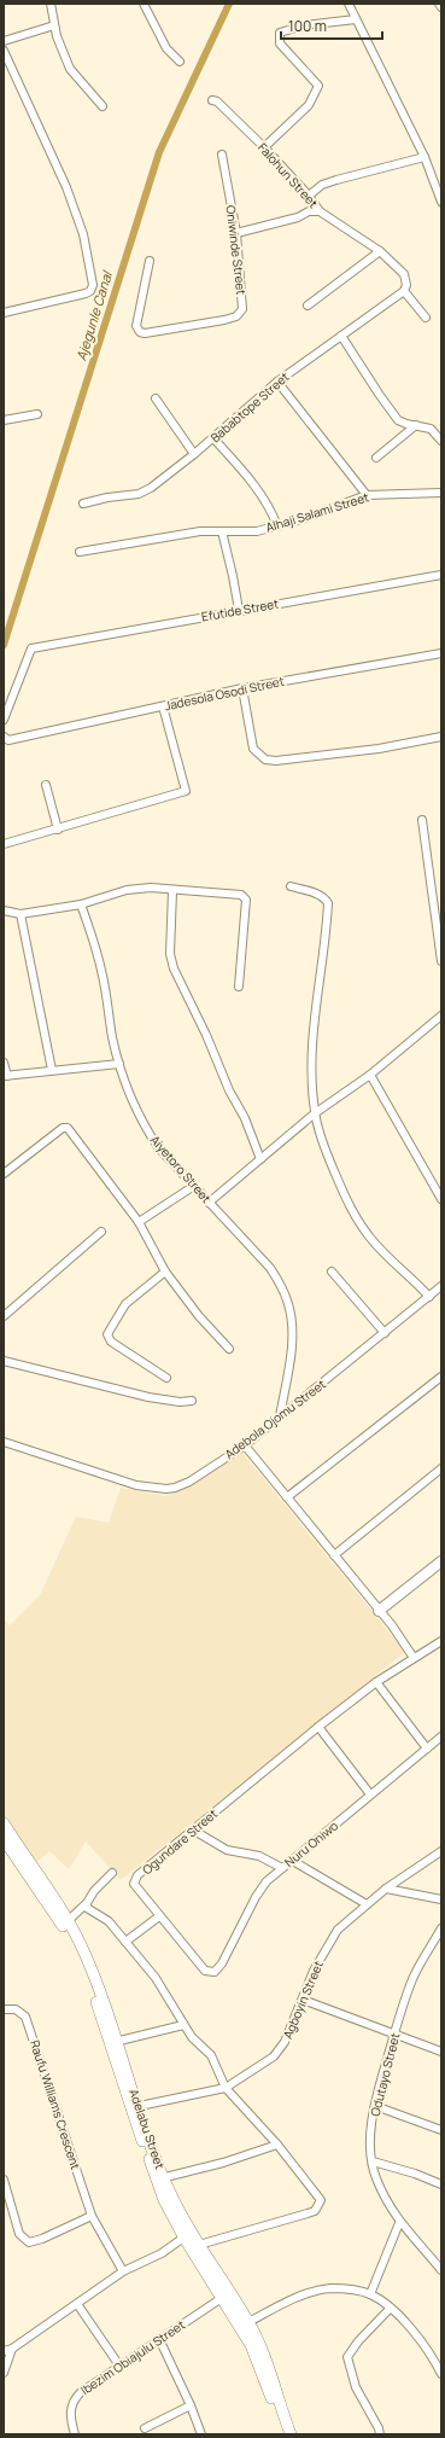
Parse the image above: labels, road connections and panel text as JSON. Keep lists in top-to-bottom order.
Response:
{
  "streets": {
    "main road": ["Adelabu Street"],
    "street": [
      "Falohun Street",
      "Oniwinde Street",
      "Bababtope Street",
      "Alhaji Salami Street",
      "Efutide Street",
      "Jadesola Osodi Street",
      "Aiyetoro Street",
      "Adebola Ojomu Street",
      "Ogundare Street",
      "Nuru Oniwo",
      "Agboyin Street",
      "Odutayo Street",
      "Raufu Williams Crescent",
      "Ibezim Obiajulu Street"
    ]
  },
  "crossings": [
    ["Falohun Street", "Bababtope Street"],
    ["Aiyetoro Street", "Adebola Ojomu Street"],
    ["Ogundare Street", "Nuru Oniwo"],
    ["Adelabu Street", "Ibezim Obiajulu Street"]
  ],
  "water": ["Ajegunle Canal"],
  "scale_bar": "100 m"
}
